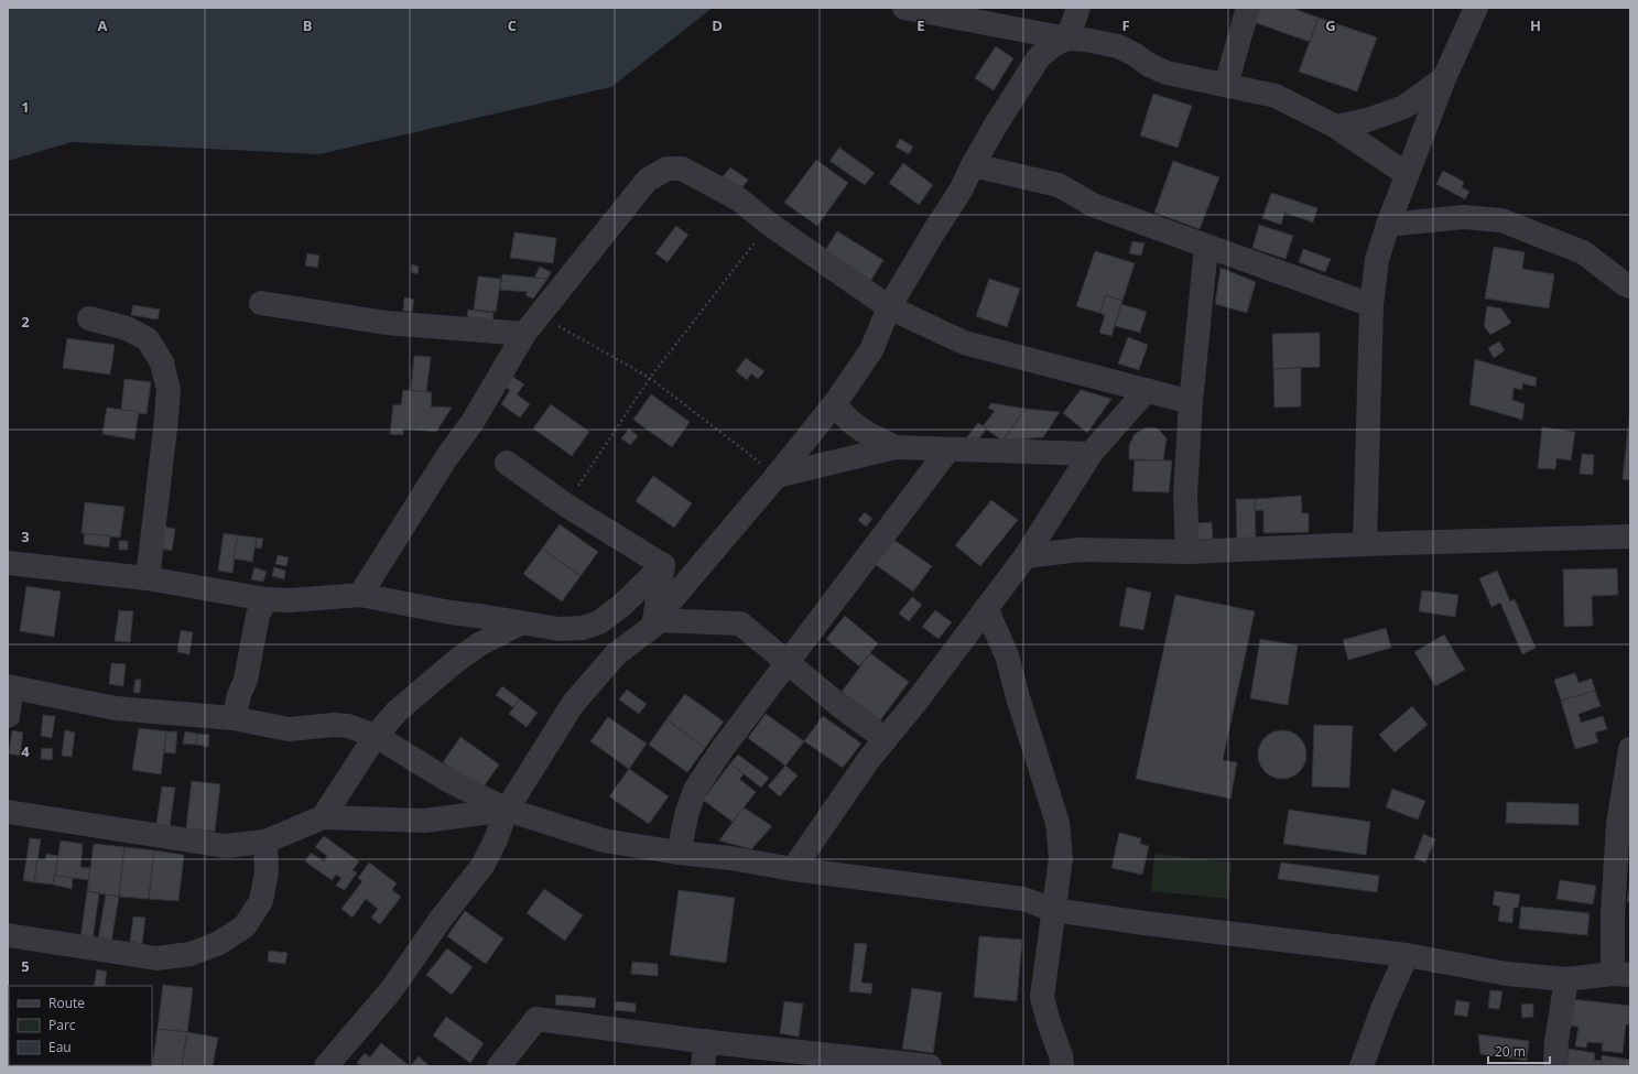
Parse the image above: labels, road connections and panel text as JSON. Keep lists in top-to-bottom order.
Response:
{
  "legend": ["Route", "Parc", "Eau"],
  "scale_bar": "20 m",
  "grid": {
    "columns": [
      "A",
      "B",
      "C",
      "D",
      "E",
      "F",
      "G",
      "H"
    ],
    "rows": [
      "1",
      "2",
      "3",
      "4",
      "5"
    ]
  }
}
